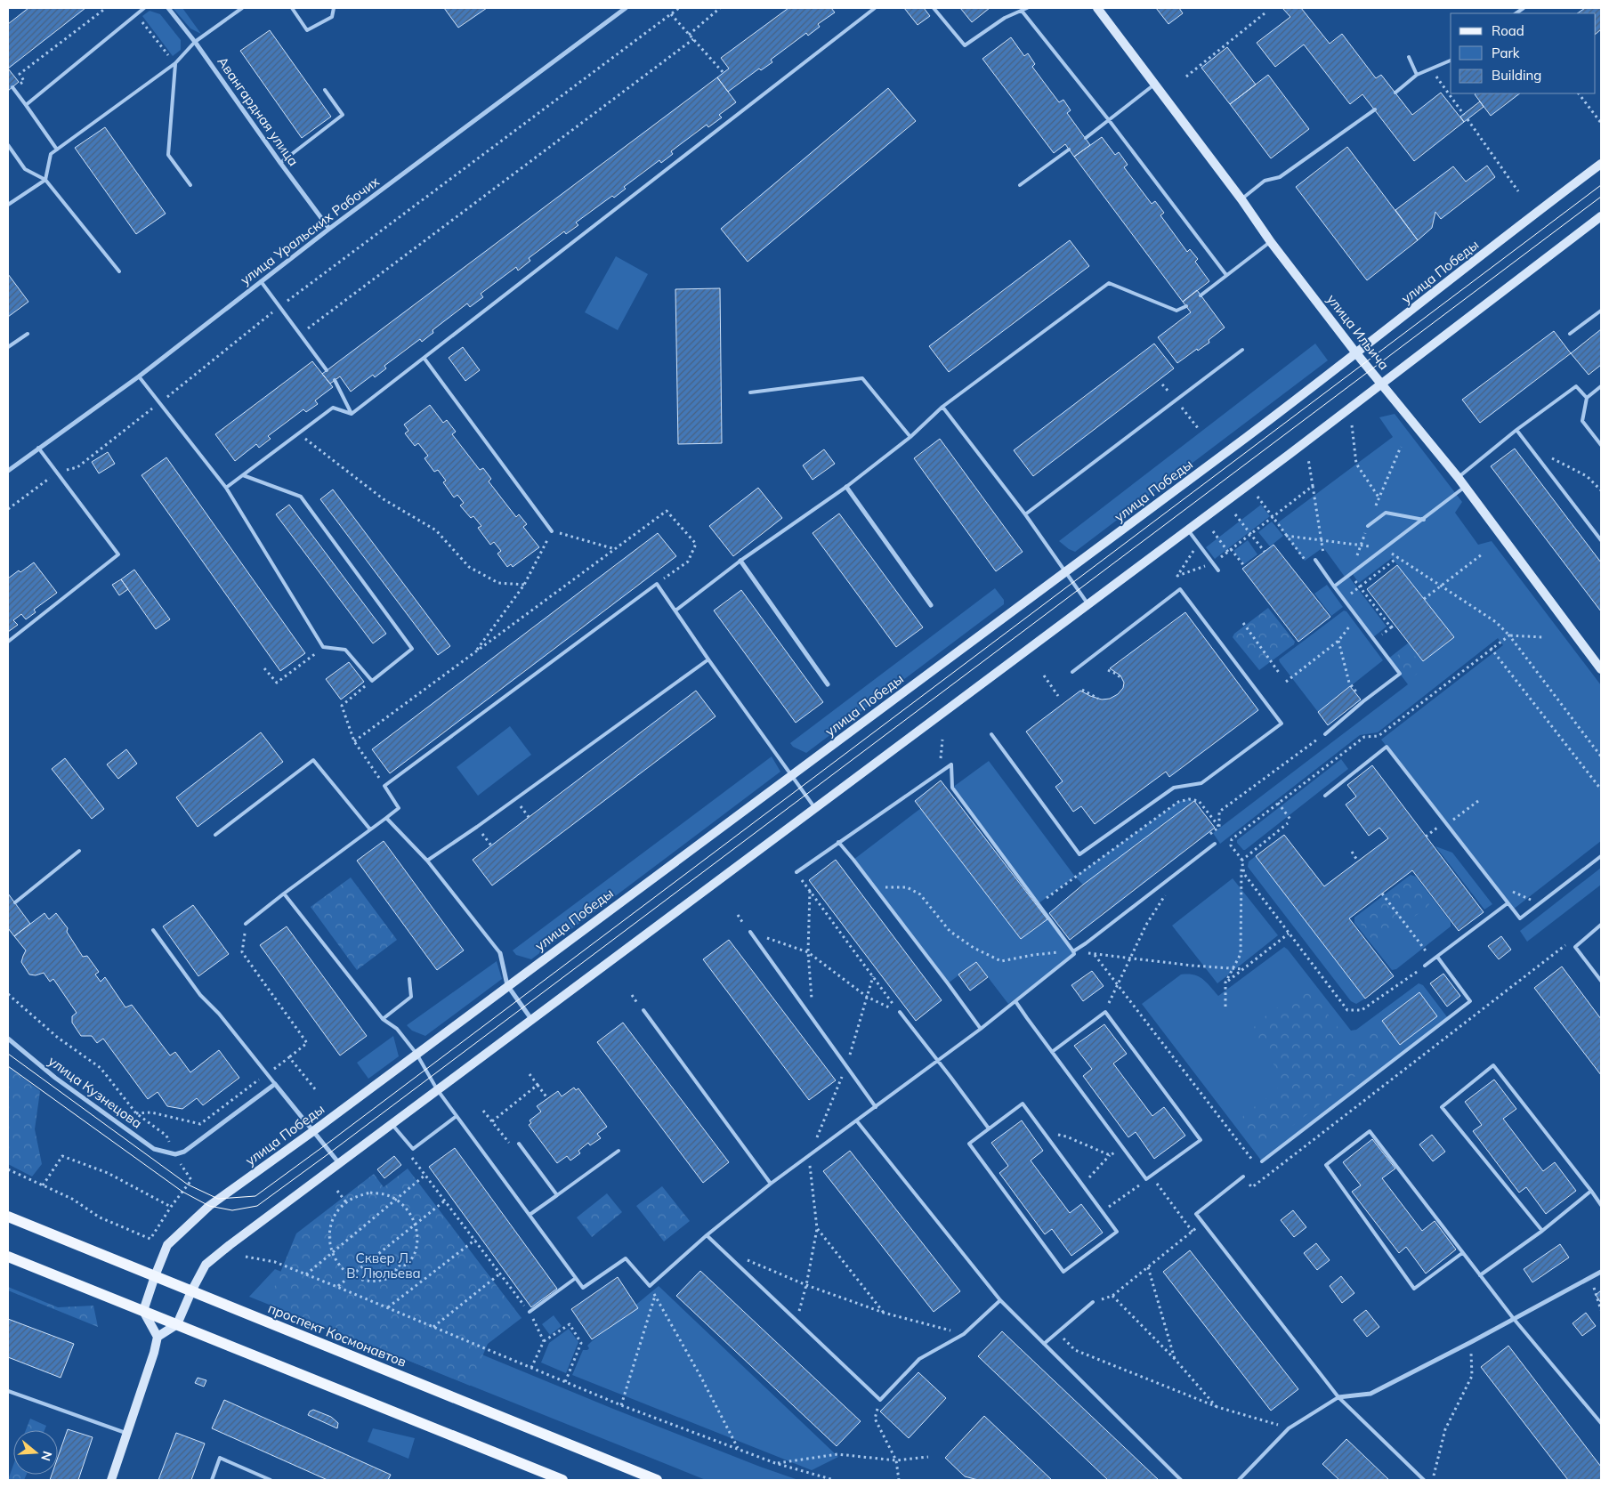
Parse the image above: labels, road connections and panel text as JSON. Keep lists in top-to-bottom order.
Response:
{
  "streets": {
    "main road": ["улица Победы", "улица Ильича", "проспект Космонавтов"],
    "street": ["Авангардная улица", "улица Уральских Рабочих", "улица Кузнецова"]
  },
  "crossings": [
    ["Авангардная улица", "улица Уральских Рабочих"],
    ["улица Победы", "улица Ильича"],
    ["улица Победы", "проспект Космонавтов"]
  ],
  "parks": ["Сквер Л. В. Люльева"],
  "legend": ["Road", "Park", "Building"],
  "north": "right"
}
